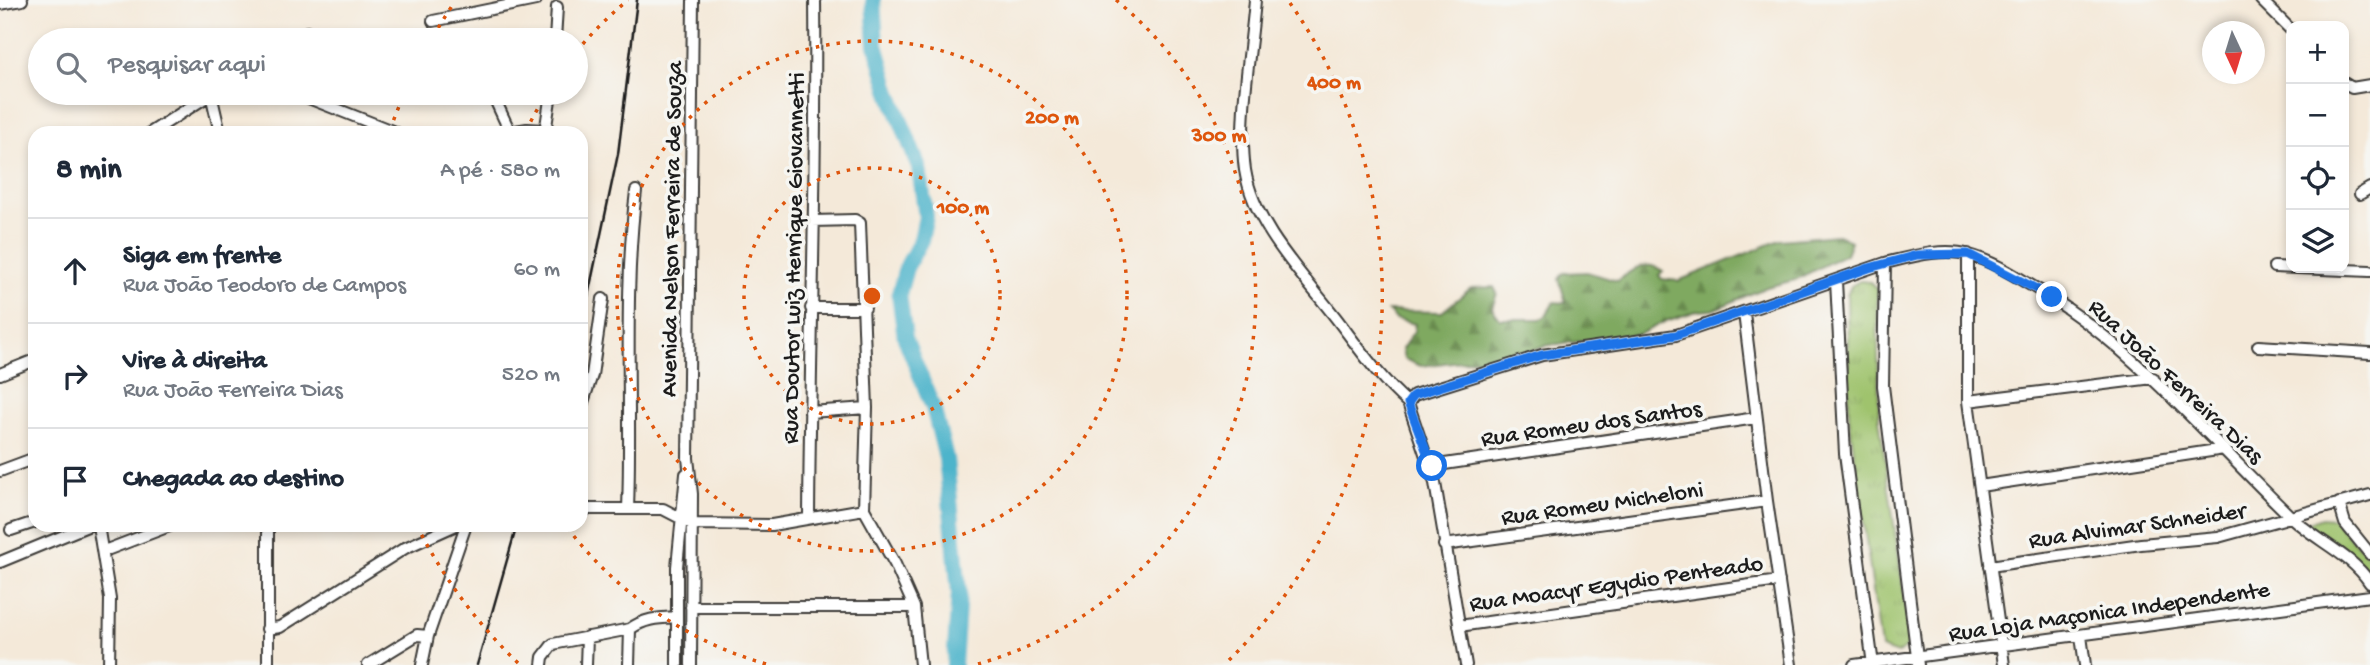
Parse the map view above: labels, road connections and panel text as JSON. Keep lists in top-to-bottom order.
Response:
{
  "streets": {
    "street": [
      "Avenida Nelson Ferreira de Souza",
      "Rua Doutor Luiz Henrique Giovannetti",
      "Rua João Ferreira Dias",
      "Rua Romeu dos Santos",
      "Rua Romeu Micheloni",
      "Rua Alvimar Schneider",
      "Rua Moacyr Egydio Penteado",
      "Rua Loja Maçonica Independente"
    ]
  },
  "crossings": [
    ["Rua João Ferreira Dias", "Rua Alvimar Schneider"]
  ],
  "north": "bottom",
  "page": {
    "map_buttons": ["+", "−"],
    "search": "Pesquisar aqui",
    "heading": ["8 min", "A pé · 580 m"],
    "list": [
      ["Siga em frente", "Rua João Teodoro de Campos", "60 m"],
      ["Vire à direita", "Rua João Ferreira Dias", "520 m"],
      "Chegada ao destino"
    ]
  },
  "rings": [
    "400 m",
    "200 m",
    "300 m",
    "100 m"
  ]
}
